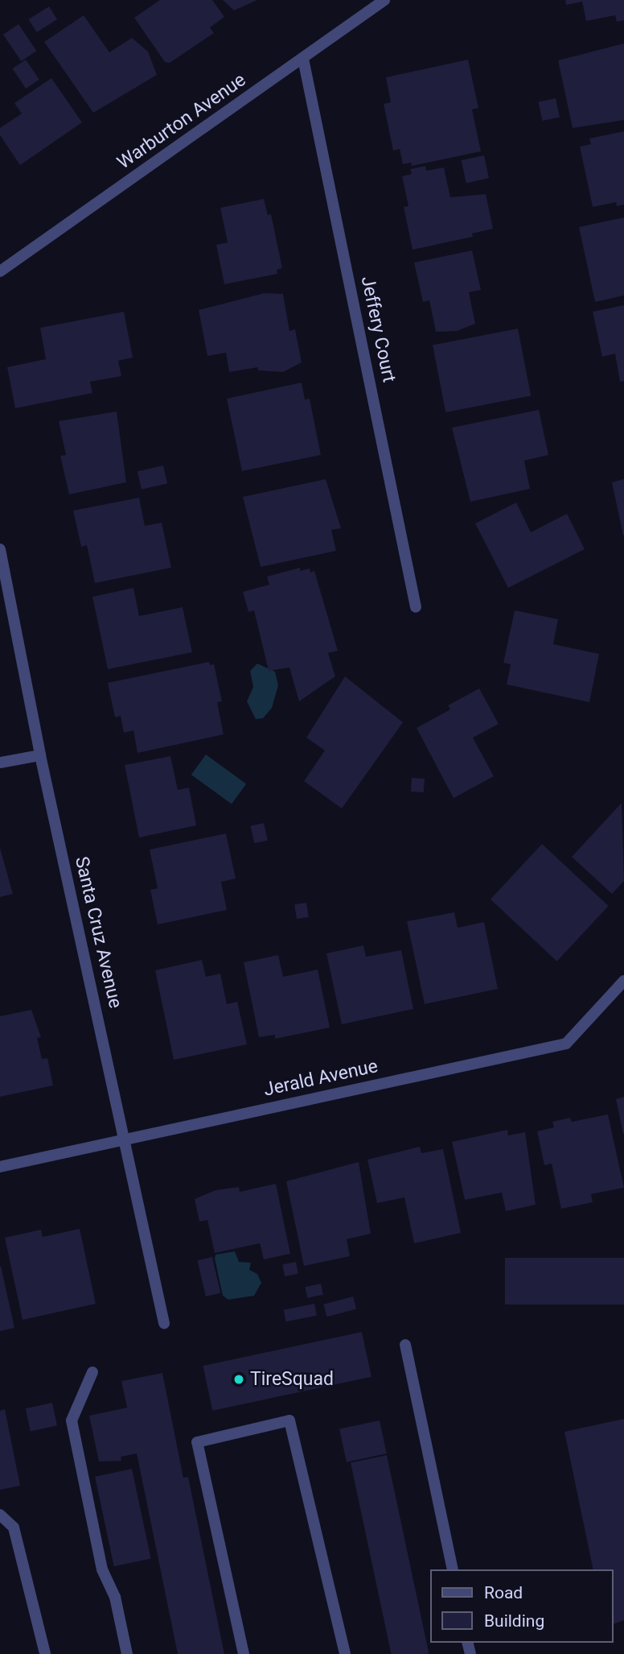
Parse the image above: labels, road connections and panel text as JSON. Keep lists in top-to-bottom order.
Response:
{
  "streets": {
    "street": [
      "Warburton Avenue",
      "Jeffery Court",
      "Santa Cruz Avenue",
      "Jerald Avenue"
    ]
  },
  "crossings": [
    ["Warburton Avenue", "Jeffery Court"],
    ["Santa Cruz Avenue", "Jerald Avenue"]
  ],
  "places": ["TireSquad"],
  "legend": ["Road", "Building"]
}
